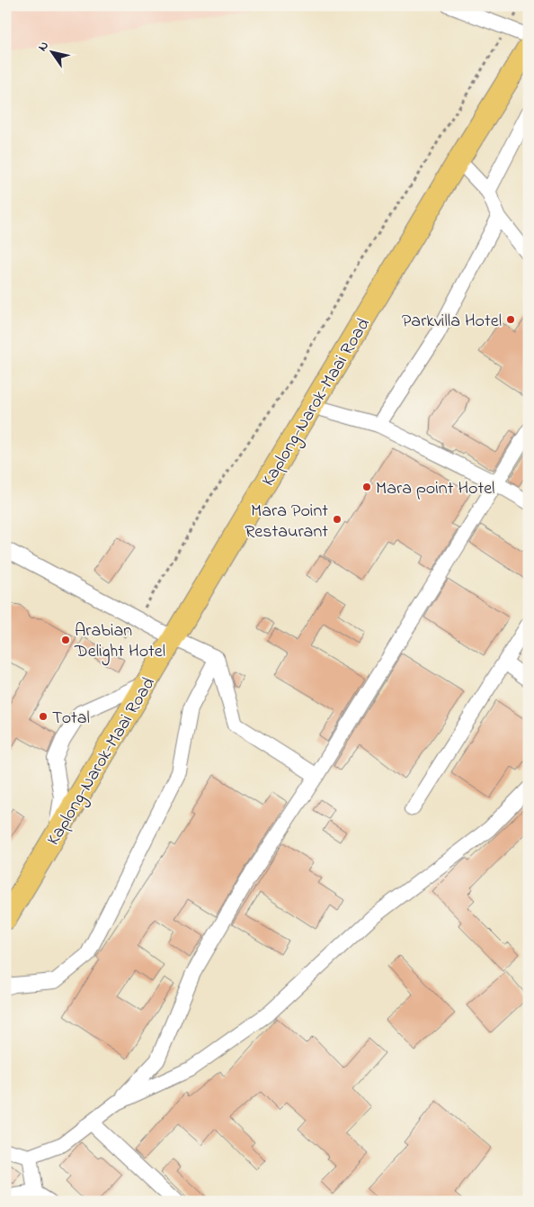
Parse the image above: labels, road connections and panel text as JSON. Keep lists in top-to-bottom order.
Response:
{
  "streets": {
    "highway": ["Kaplong-Narok-Maai Road"]
  },
  "places": [
    "Parkvilla Hotel",
    "Mara point Hotel",
    "Mara Point Restaurant",
    "Arabian Delight Hotel",
    "Total"
  ],
  "north": "top left"
}
